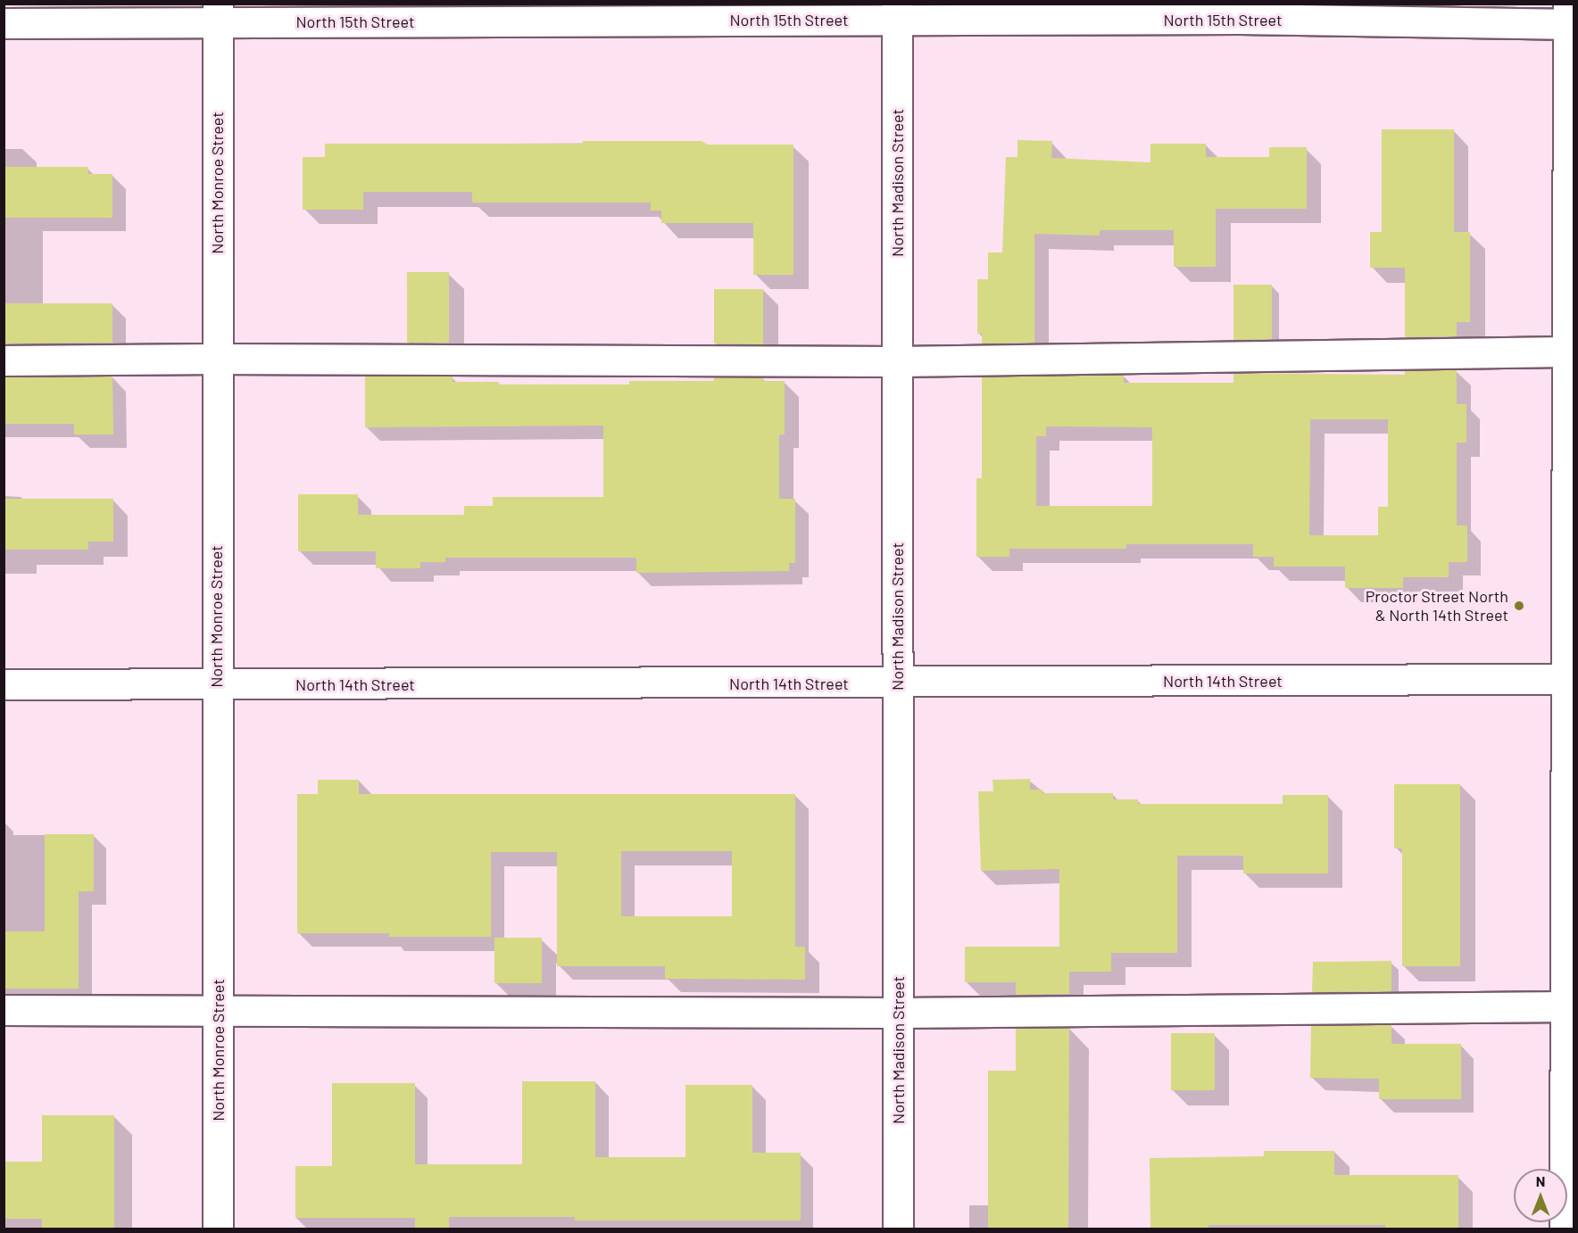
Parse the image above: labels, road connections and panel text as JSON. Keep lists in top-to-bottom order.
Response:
{
  "streets": {
    "street": [
      "North 15th Street",
      "North Monroe Street",
      "North Madison Street",
      "North 14th Street"
    ]
  },
  "crossings": [
    ["North 15th Street", "North Monroe Street"],
    ["North 15th Street", "North Madison Street"],
    ["North Monroe Street", "North 14th Street"],
    ["North Madison Street", "North 14th Street"]
  ],
  "places": ["Proctor Street North & North 14th Street"],
  "north": "top"
}
